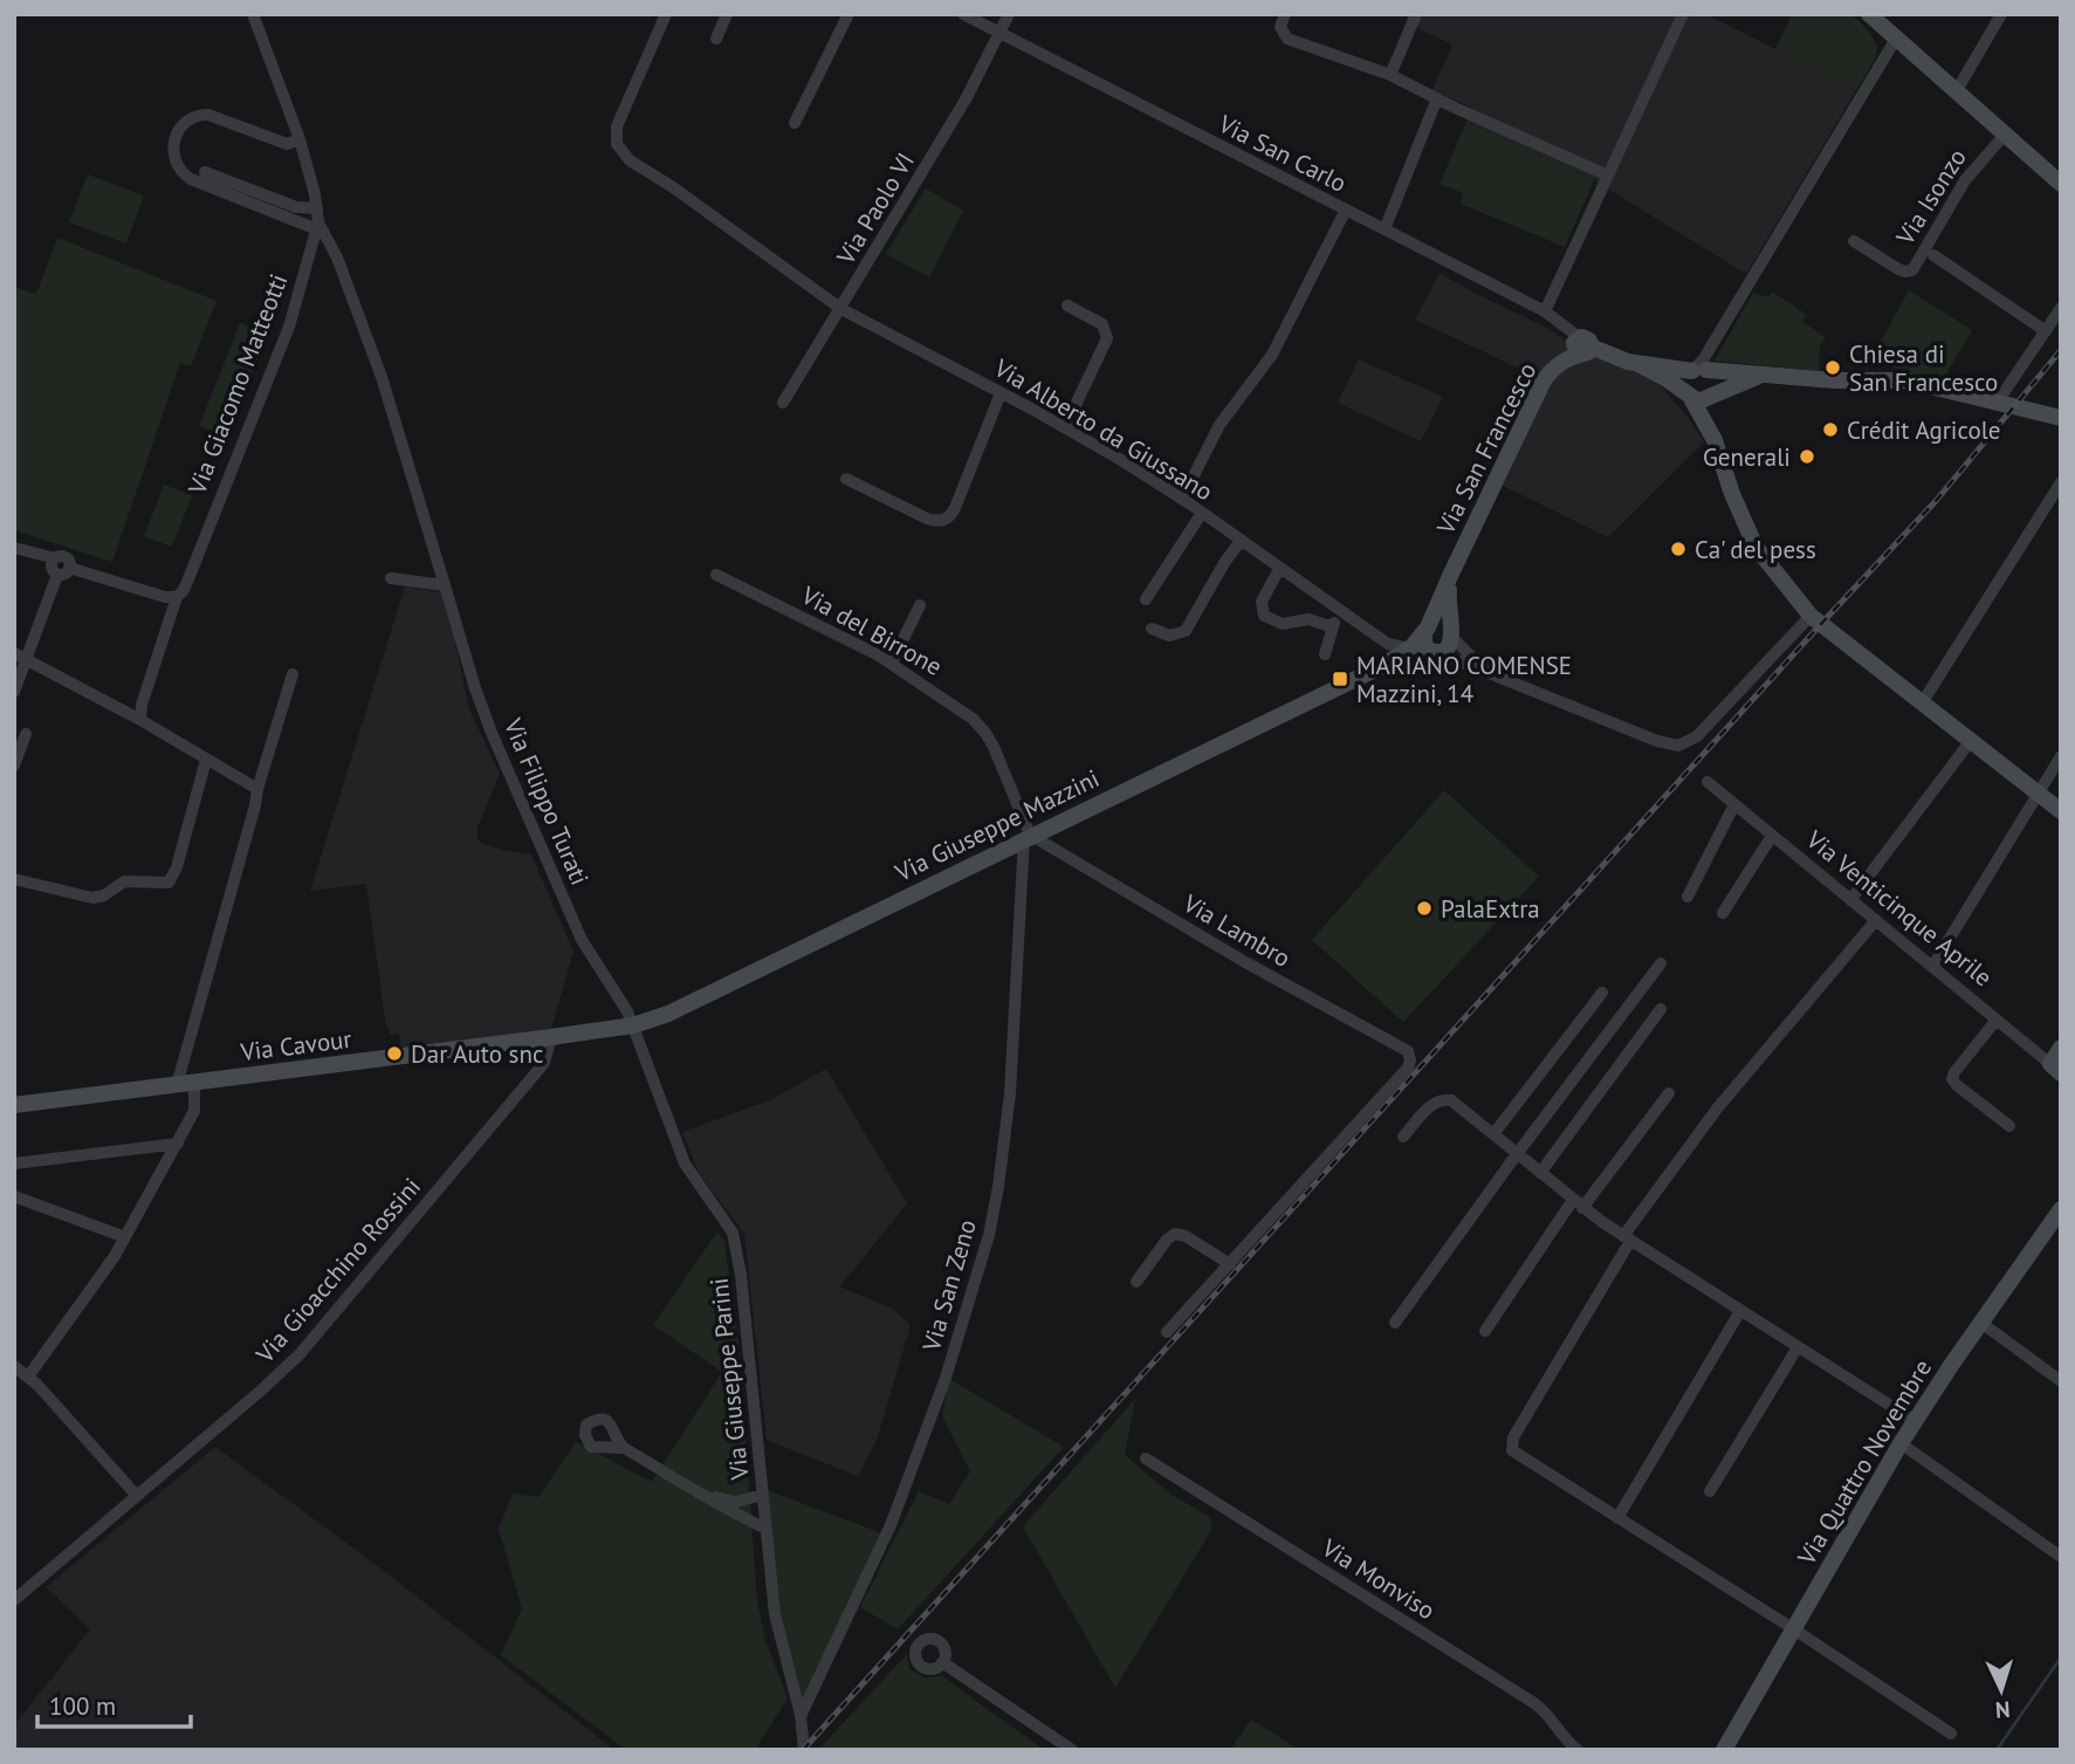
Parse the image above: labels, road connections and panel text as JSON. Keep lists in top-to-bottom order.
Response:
{
  "streets": {
    "street": [
      "Via San Carlo",
      "Via Isonzo",
      "Via Paolo VI",
      "Via Giacomo Matteotti",
      "Via Alberto da Giussano",
      "Via San Francesco",
      "Via del Birrone",
      "Via Filippo Turati",
      "Via Giuseppe Mazzini",
      "Via Venticinque Aprile",
      "Via Lambro",
      "Via Cavour",
      "Via Gioacchino Rossini",
      "Via San Zeno",
      "Via Giuseppe Parini",
      "Via Quattro Novembre",
      "Via Monviso"
    ]
  },
  "crossings": [
    ["Via San Carlo", "Via Paolo VI"],
    ["Via San Carlo", "Via San Francesco"],
    ["Via Paolo VI", "Via Alberto da Giussano"],
    ["Via Giacomo Matteotti", "Via Filippo Turati"],
    ["Via Alberto da Giussano", "Via Giuseppe Mazzini"],
    ["Via San Francesco", "Via Giuseppe Mazzini"],
    ["Via del Birrone", "Via Giuseppe Mazzini"],
    ["Via del Birrone", "Via Lambro"],
    ["Via del Birrone", "Via San Zeno"],
    ["Via Filippo Turati", "Via Giuseppe Mazzini"],
    ["Via Filippo Turati", "Via Cavour"],
    ["Via Filippo Turati", "Via Giuseppe Parini"],
    ["Via Giuseppe Mazzini", "Via Lambro"],
    ["Via Giuseppe Mazzini", "Via Cavour"],
    ["Via Giuseppe Mazzini", "Via San Zeno"],
    ["Via Giuseppe Mazzini", "Via Giuseppe Parini"],
    ["Via Lambro", "Via San Zeno"],
    ["Via Cavour", "Via Gioacchino Rossini"],
    ["Via Cavour", "Via Giuseppe Parini"],
    ["Via San Zeno", "Via Giuseppe Parini"]
  ],
  "places": {
    "other": [
      "Chiesa di San Francesco",
      "Crédit Agricole",
      "Generali",
      "Ca' del pess",
      "PalaExtra",
      "Dar Auto snc"
    ],
    "transit": ["MARIANO COMENSE Mazzini, 14"]
  },
  "scale_bar": "100 m",
  "north": "bottom"
}
